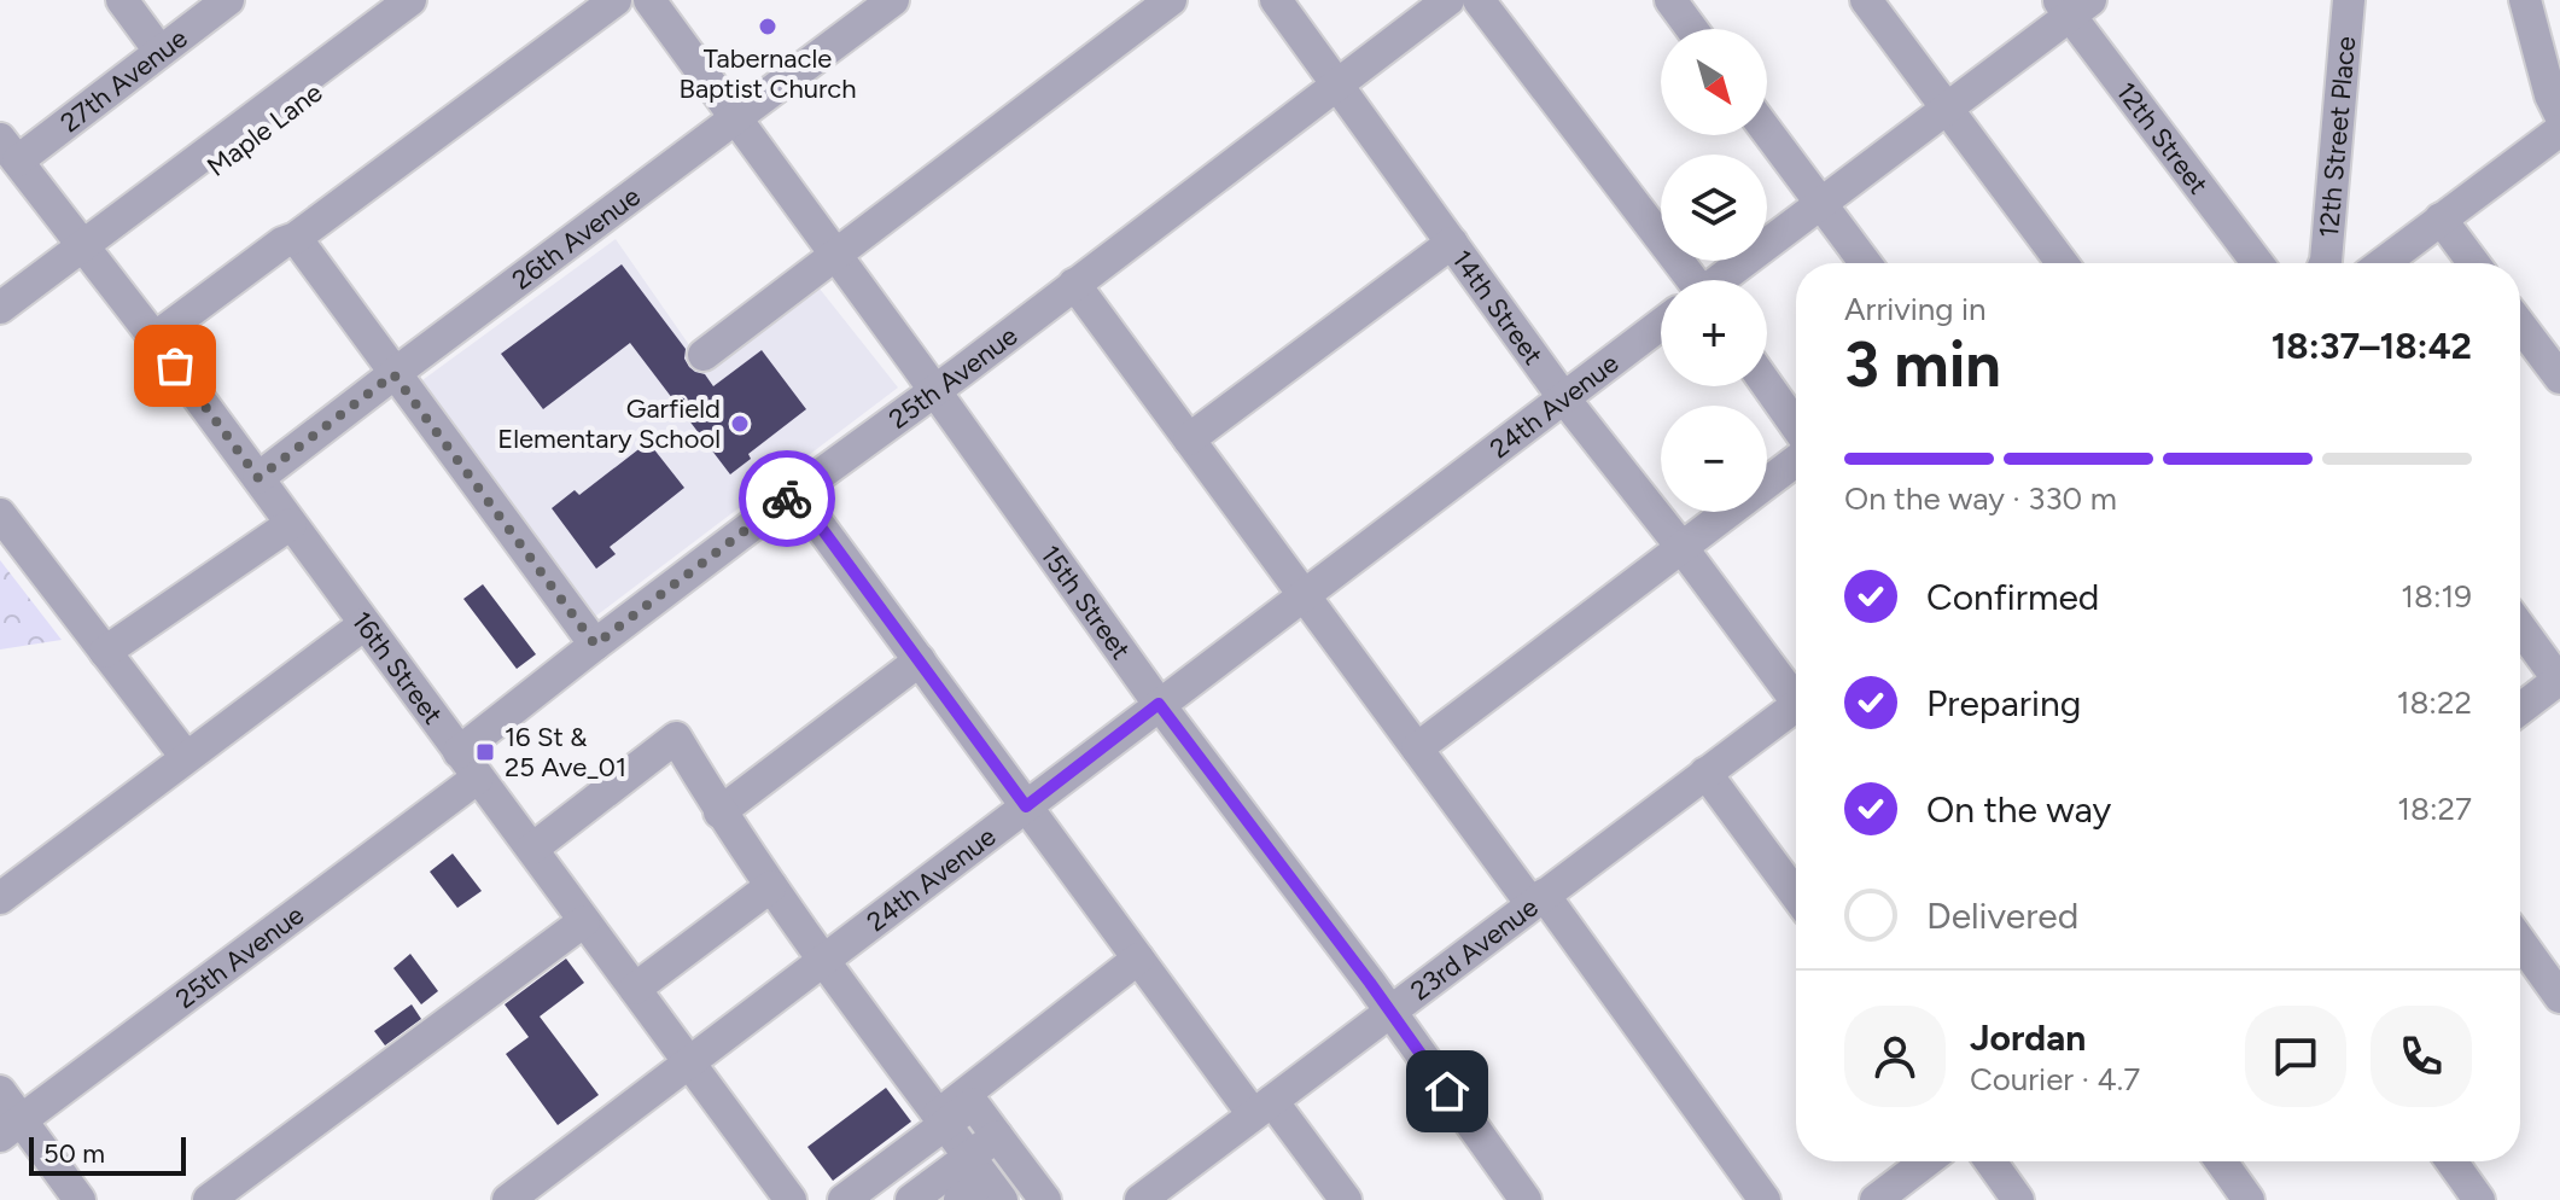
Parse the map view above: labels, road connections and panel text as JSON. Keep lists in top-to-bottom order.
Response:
{
  "streets": {
    "street": [
      "27th Avenue",
      "Maple Lane",
      "12th Street",
      "12th Street Place",
      "26th Avenue",
      "14th Street",
      "25th Avenue",
      "24th Avenue",
      "15th Street",
      "16th Street",
      "23rd Avenue"
    ]
  },
  "crossings": [
    ["27th Avenue", "16th Street"],
    ["Maple Lane", "16th Street"],
    ["12th Street", "24th Avenue"],
    ["26th Avenue", "15th Street"],
    ["26th Avenue", "16th Street"],
    ["14th Street", "25th Avenue"],
    ["14th Street", "24th Avenue"],
    ["25th Avenue", "15th Street"],
    ["25th Avenue", "16th Street"],
    ["24th Avenue", "15th Street"],
    ["24th Avenue", "16th Street"],
    ["15th Street", "23rd Avenue"]
  ],
  "places": {
    "other": ["Tabernacle Baptist Church", "Garfield Elementary School"],
    "transit": ["16 St & 25 Ave_01"]
  },
  "scale_bar": "50 m",
  "north": "bottom right",
  "page": {
    "map_buttons": ["+", "−"],
    "heading": ["3 min", "Arriving in", "18:37–18:42"],
    "panel": ["Jordan", "Courier · 4.7"],
    "bar": "On the way · 330 m",
    "list": [
      ["Confirmed", "18:19"],
      ["Preparing", "18:22"],
      ["On the way", "18:27"],
      "Delivered"
    ],
    "scale": "50 m"
  }
}
